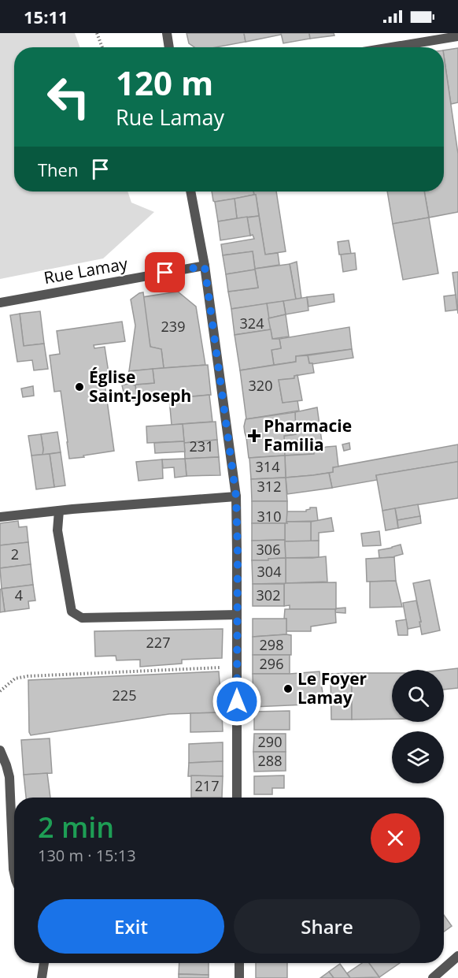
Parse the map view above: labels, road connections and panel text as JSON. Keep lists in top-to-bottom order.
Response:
{
  "streets": {
    "street": ["Rue Lamay"]
  },
  "places": {
    "other": ["Église Saint-Joseph", "Le Foyer Lamay"],
    "health": ["Pharmacie Familia"]
  },
  "house_numbers": [
    "324",
    "239",
    "320",
    "231",
    "314",
    "312",
    "310",
    "306",
    "2",
    "304",
    "4",
    "302",
    "227",
    "298",
    "296",
    "225",
    "290",
    "288",
    "217"
  ],
  "page": {
    "status": "15:11",
    "turn": ["120 m", "Rue Lamay"],
    "then": "Then",
    "heading": ["2 min", "130 m · 15:13"],
    "buttons": ["Exit", "Share"]
  }
}
